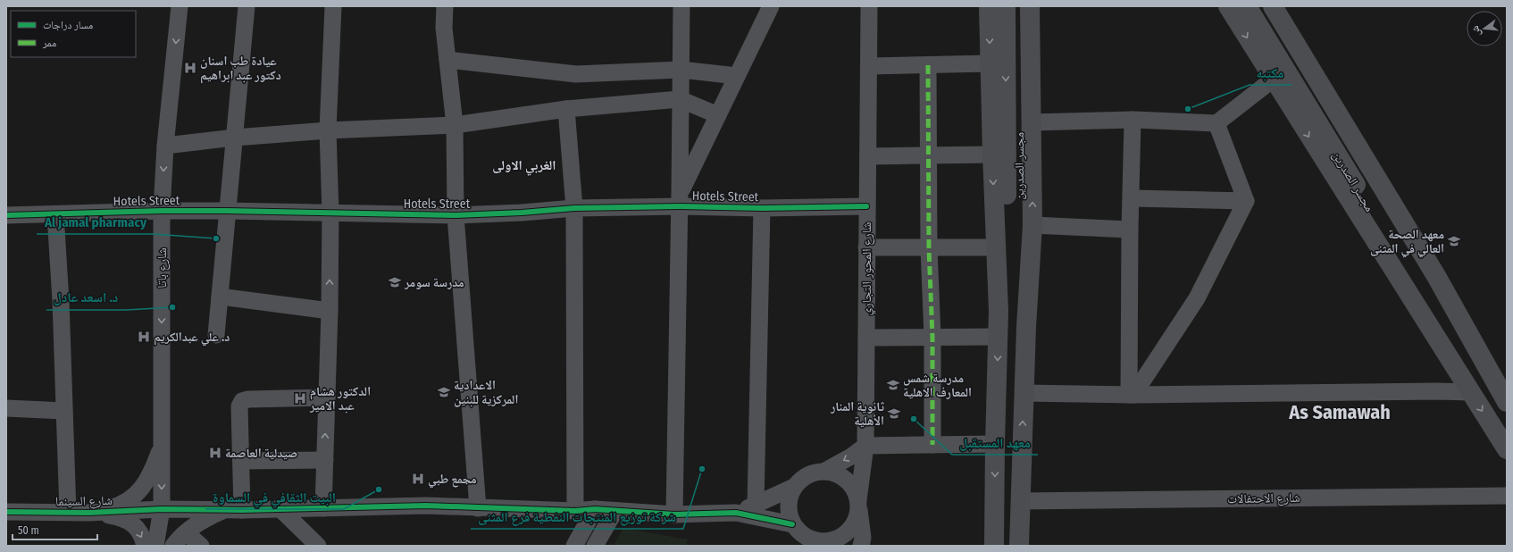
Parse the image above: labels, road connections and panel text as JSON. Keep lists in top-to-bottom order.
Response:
{
  "streets": {
    "main road": ["مجسر الصدرين"],
    "street": [
      "Hotels Street",
      "شارع باتا",
      "شارع المحور التجاري",
      "شارع الاحتفالات",
      "شارع السينما"
    ]
  },
  "crossings": [
    ["مجسر الصدرين", "شارع الاحتفالات"],
    ["Hotels Street", "شارع باتا"],
    ["Hotels Street", "شارع المحور التجاري"],
    ["Hotels Street", "شارع السينما"],
    ["شارع باتا", "شارع السينما"]
  ],
  "districts": ["الغربي الاولى", "As Samawah"],
  "places": {
    "hospital": [
      "عيادة طب اسنان دكتور عبد ابراهيم",
      "د. علي عبدالكريم",
      "الدكتور هشام عبد الامير",
      "صيدلية العاصمة",
      "مجمع طبي"
    ],
    "other": [
      "مكتبه",
      "Al jamal pharmacy",
      "د. اسعد عادل",
      "معهد المستقبل",
      "شركة توزيع المنتجات النفطية فرع المثنى",
      "البيت الثقافي في السماوة"
    ],
    "school or university": [
      "معهد الصحة العالي في المثنى",
      "مدرسة سومر",
      "مدرسة شمس المعارف الاهلية",
      "الاعدادية المركزية للبنين",
      "ثانوية المنار الأهلية"
    ]
  },
  "legend": ["مسار دراجات", "ممر"],
  "scale_bar": "50 m",
  "north": "left"
}
